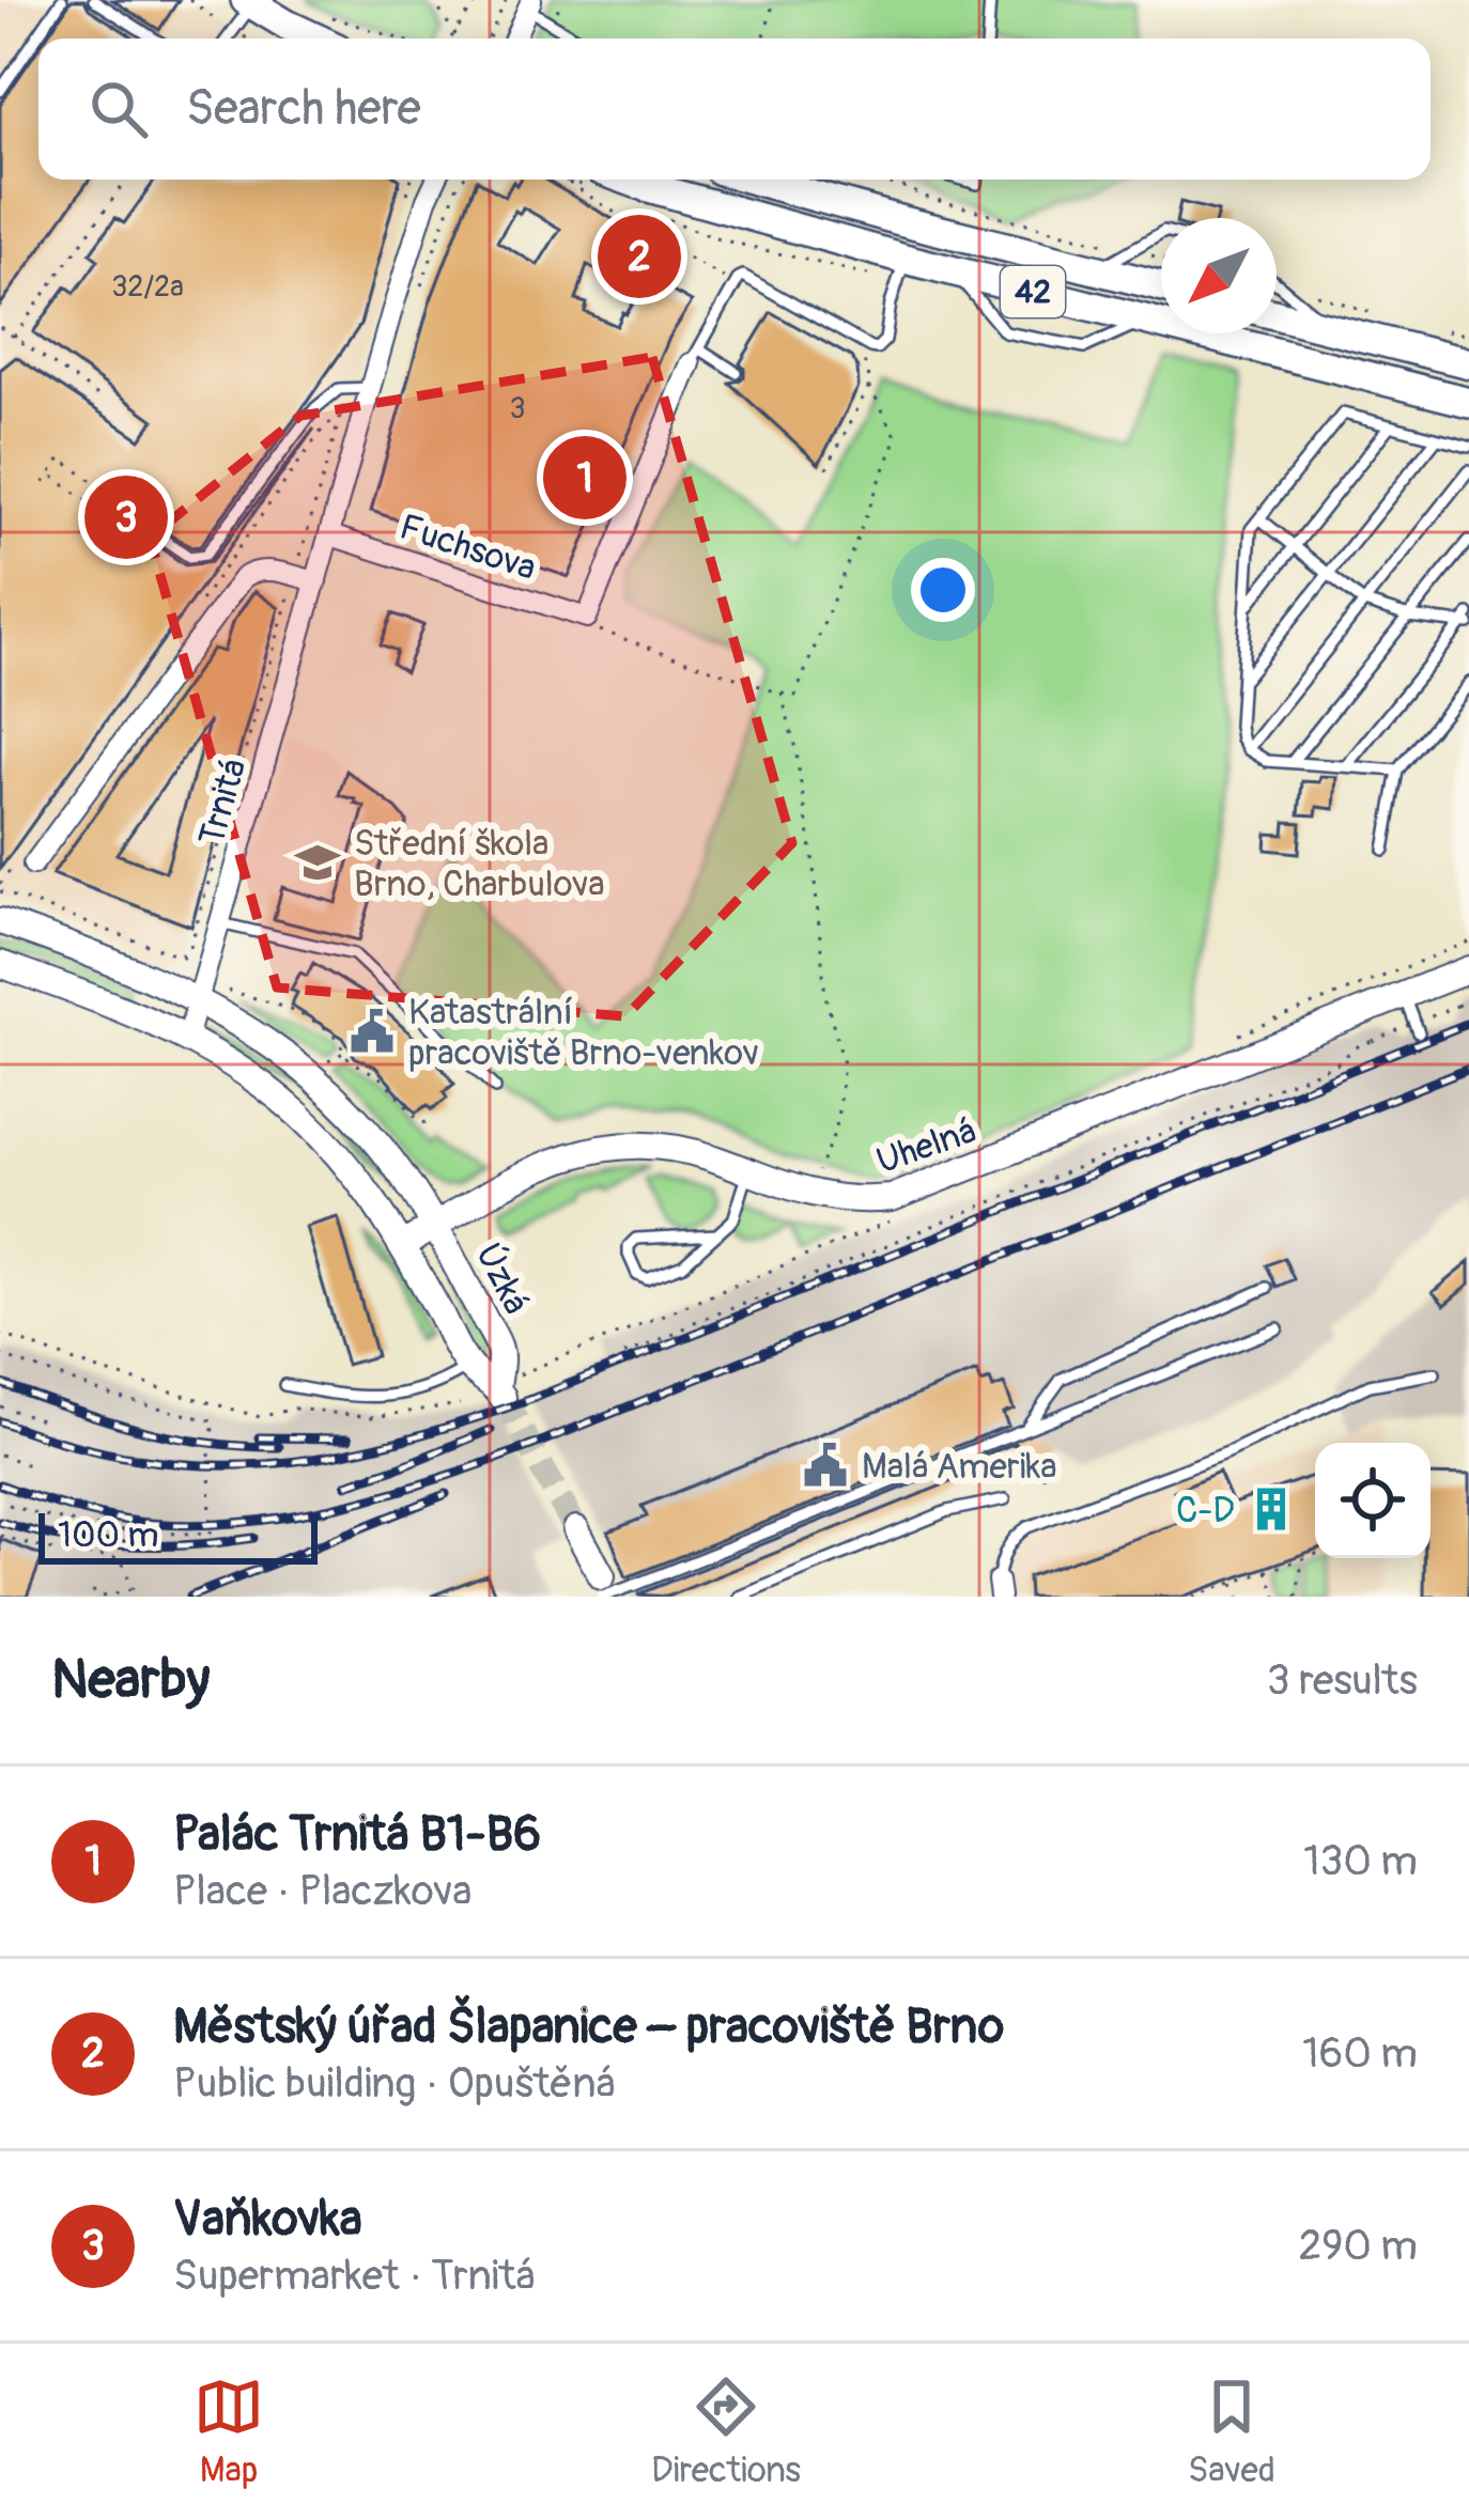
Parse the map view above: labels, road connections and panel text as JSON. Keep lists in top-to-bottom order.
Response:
{
  "streets": {
    "main road": ["42", "Uhelná", "Úzká"],
    "street": ["Fuchsova", "Trnitá"]
  },
  "crossings": [
    ["Fuchsova", "Trnitá"],
    ["Trnitá", "Úzká"],
    ["Uhelná", "Úzká"]
  ],
  "places": {
    "school or university": ["Střední škola Brno, Charbulova"],
    "public building": ["Katastrální pracoviště Brno-venkov", "Malá Amerika"],
    "building": ["C-D"]
  },
  "house_numbers": ["32/2a", "3"],
  "scale_bar": "100 m",
  "north": "bottom left",
  "page": {
    "search": "Search here",
    "pins": ["2", "1", "3"],
    "scale": "100 m",
    "heading": ["Nearby", "3 results"],
    "list": [
      {
        "mark": "1",
        "name": "Palác Trnitá B1-B6",
        "note": "Place · Placzkova",
        "value": "130 m"
      },
      {
        "mark": "2",
        "name": "Městský úřad Šlapanice – pracoviště Brno",
        "note": "Public building · Opuštěná",
        "value": "160 m"
      },
      {
        "mark": "3",
        "name": "Vaňkovka",
        "note": "Supermarket · Trnitá",
        "value": "290 m"
      }
    ],
    "nav": ["Map", "Directions", "Saved"]
  }
}
